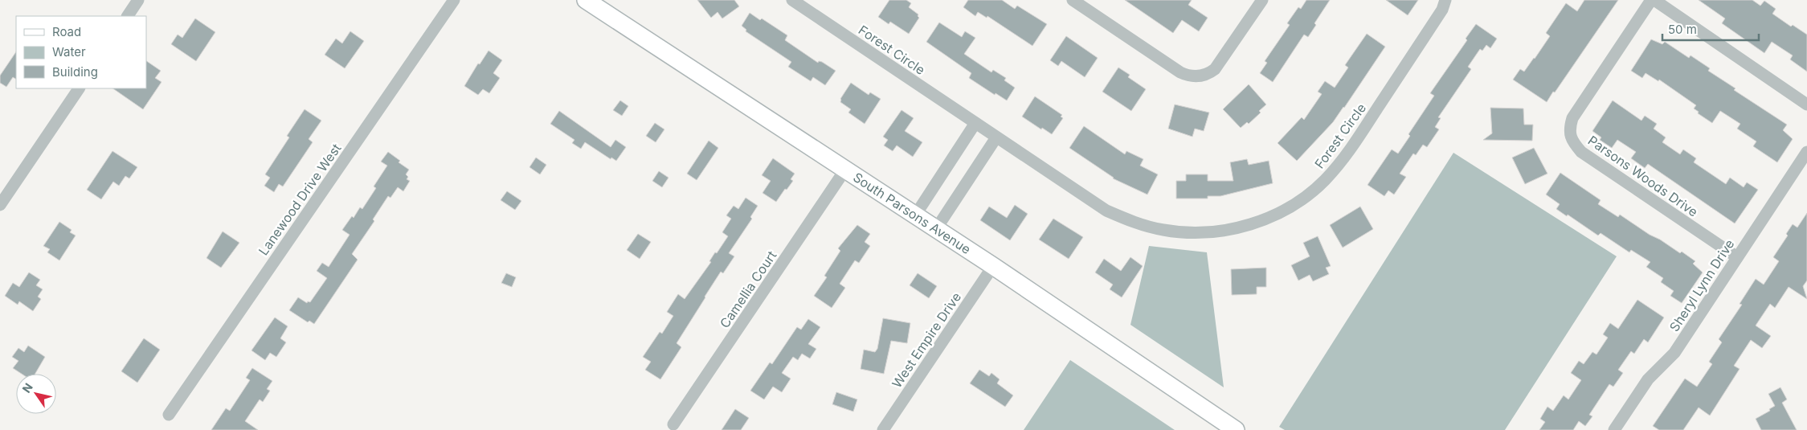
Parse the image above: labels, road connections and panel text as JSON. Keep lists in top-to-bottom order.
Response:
{
  "streets": {
    "main road": ["South Parsons Avenue"],
    "street": [
      "Forest Circle",
      "Parsons Woods Drive",
      "Lanewood Drive West",
      "Sheryl Lynn Drive",
      "Camellia Court",
      "West Empire Drive"
    ]
  },
  "crossings": [
    ["Parsons Woods Drive", "Sheryl Lynn Drive"],
    ["South Parsons Avenue", "Camellia Court"],
    ["South Parsons Avenue", "West Empire Drive"]
  ],
  "legend": ["Road", "Water", "Building"],
  "scale_bar": "50 m",
  "north": "top left"
}
